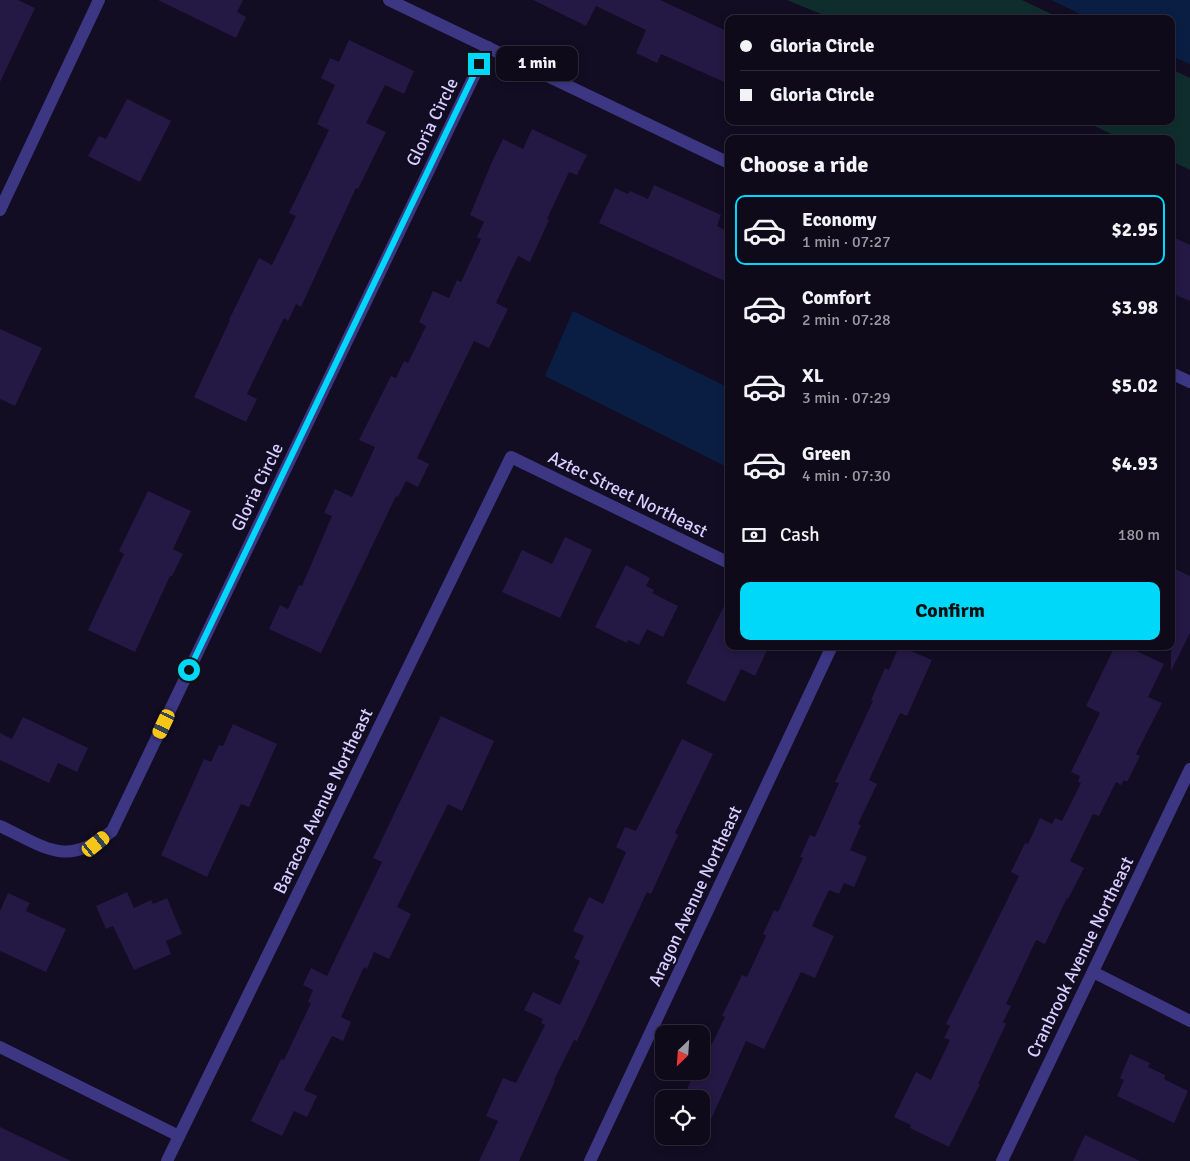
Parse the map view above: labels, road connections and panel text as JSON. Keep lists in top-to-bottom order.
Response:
{
  "streets": {
    "street": [
      "Gloria Circle",
      "Aztec Street Northeast",
      "Baracoa Avenue Northeast",
      "Aragon Avenue Northeast",
      "Cranbrook Avenue Northeast"
    ]
  },
  "crossings": [
    ["Aztec Street Northeast", "Baracoa Avenue Northeast"]
  ],
  "north": "bottom left",
  "page": {
    "banner": ["Gloria Circle", "Gloria Circle"],
    "bubble": "1 min",
    "heading": "Choose a ride",
    "list": [
      {
        "name": "Economy",
        "note": "1 min · 07:27",
        "value": "$2.95"
      },
      {
        "name": "Comfort",
        "note": "2 min · 07:28",
        "value": "$3.98"
      },
      {
        "name": "XL",
        "note": "3 min · 07:29",
        "value": "$5.02"
      },
      {
        "name": "Green",
        "note": "4 min · 07:30",
        "value": "$4.93"
      }
    ],
    "pay": ["Cash", "180 m"],
    "buttons": "Confirm"
  }
}
